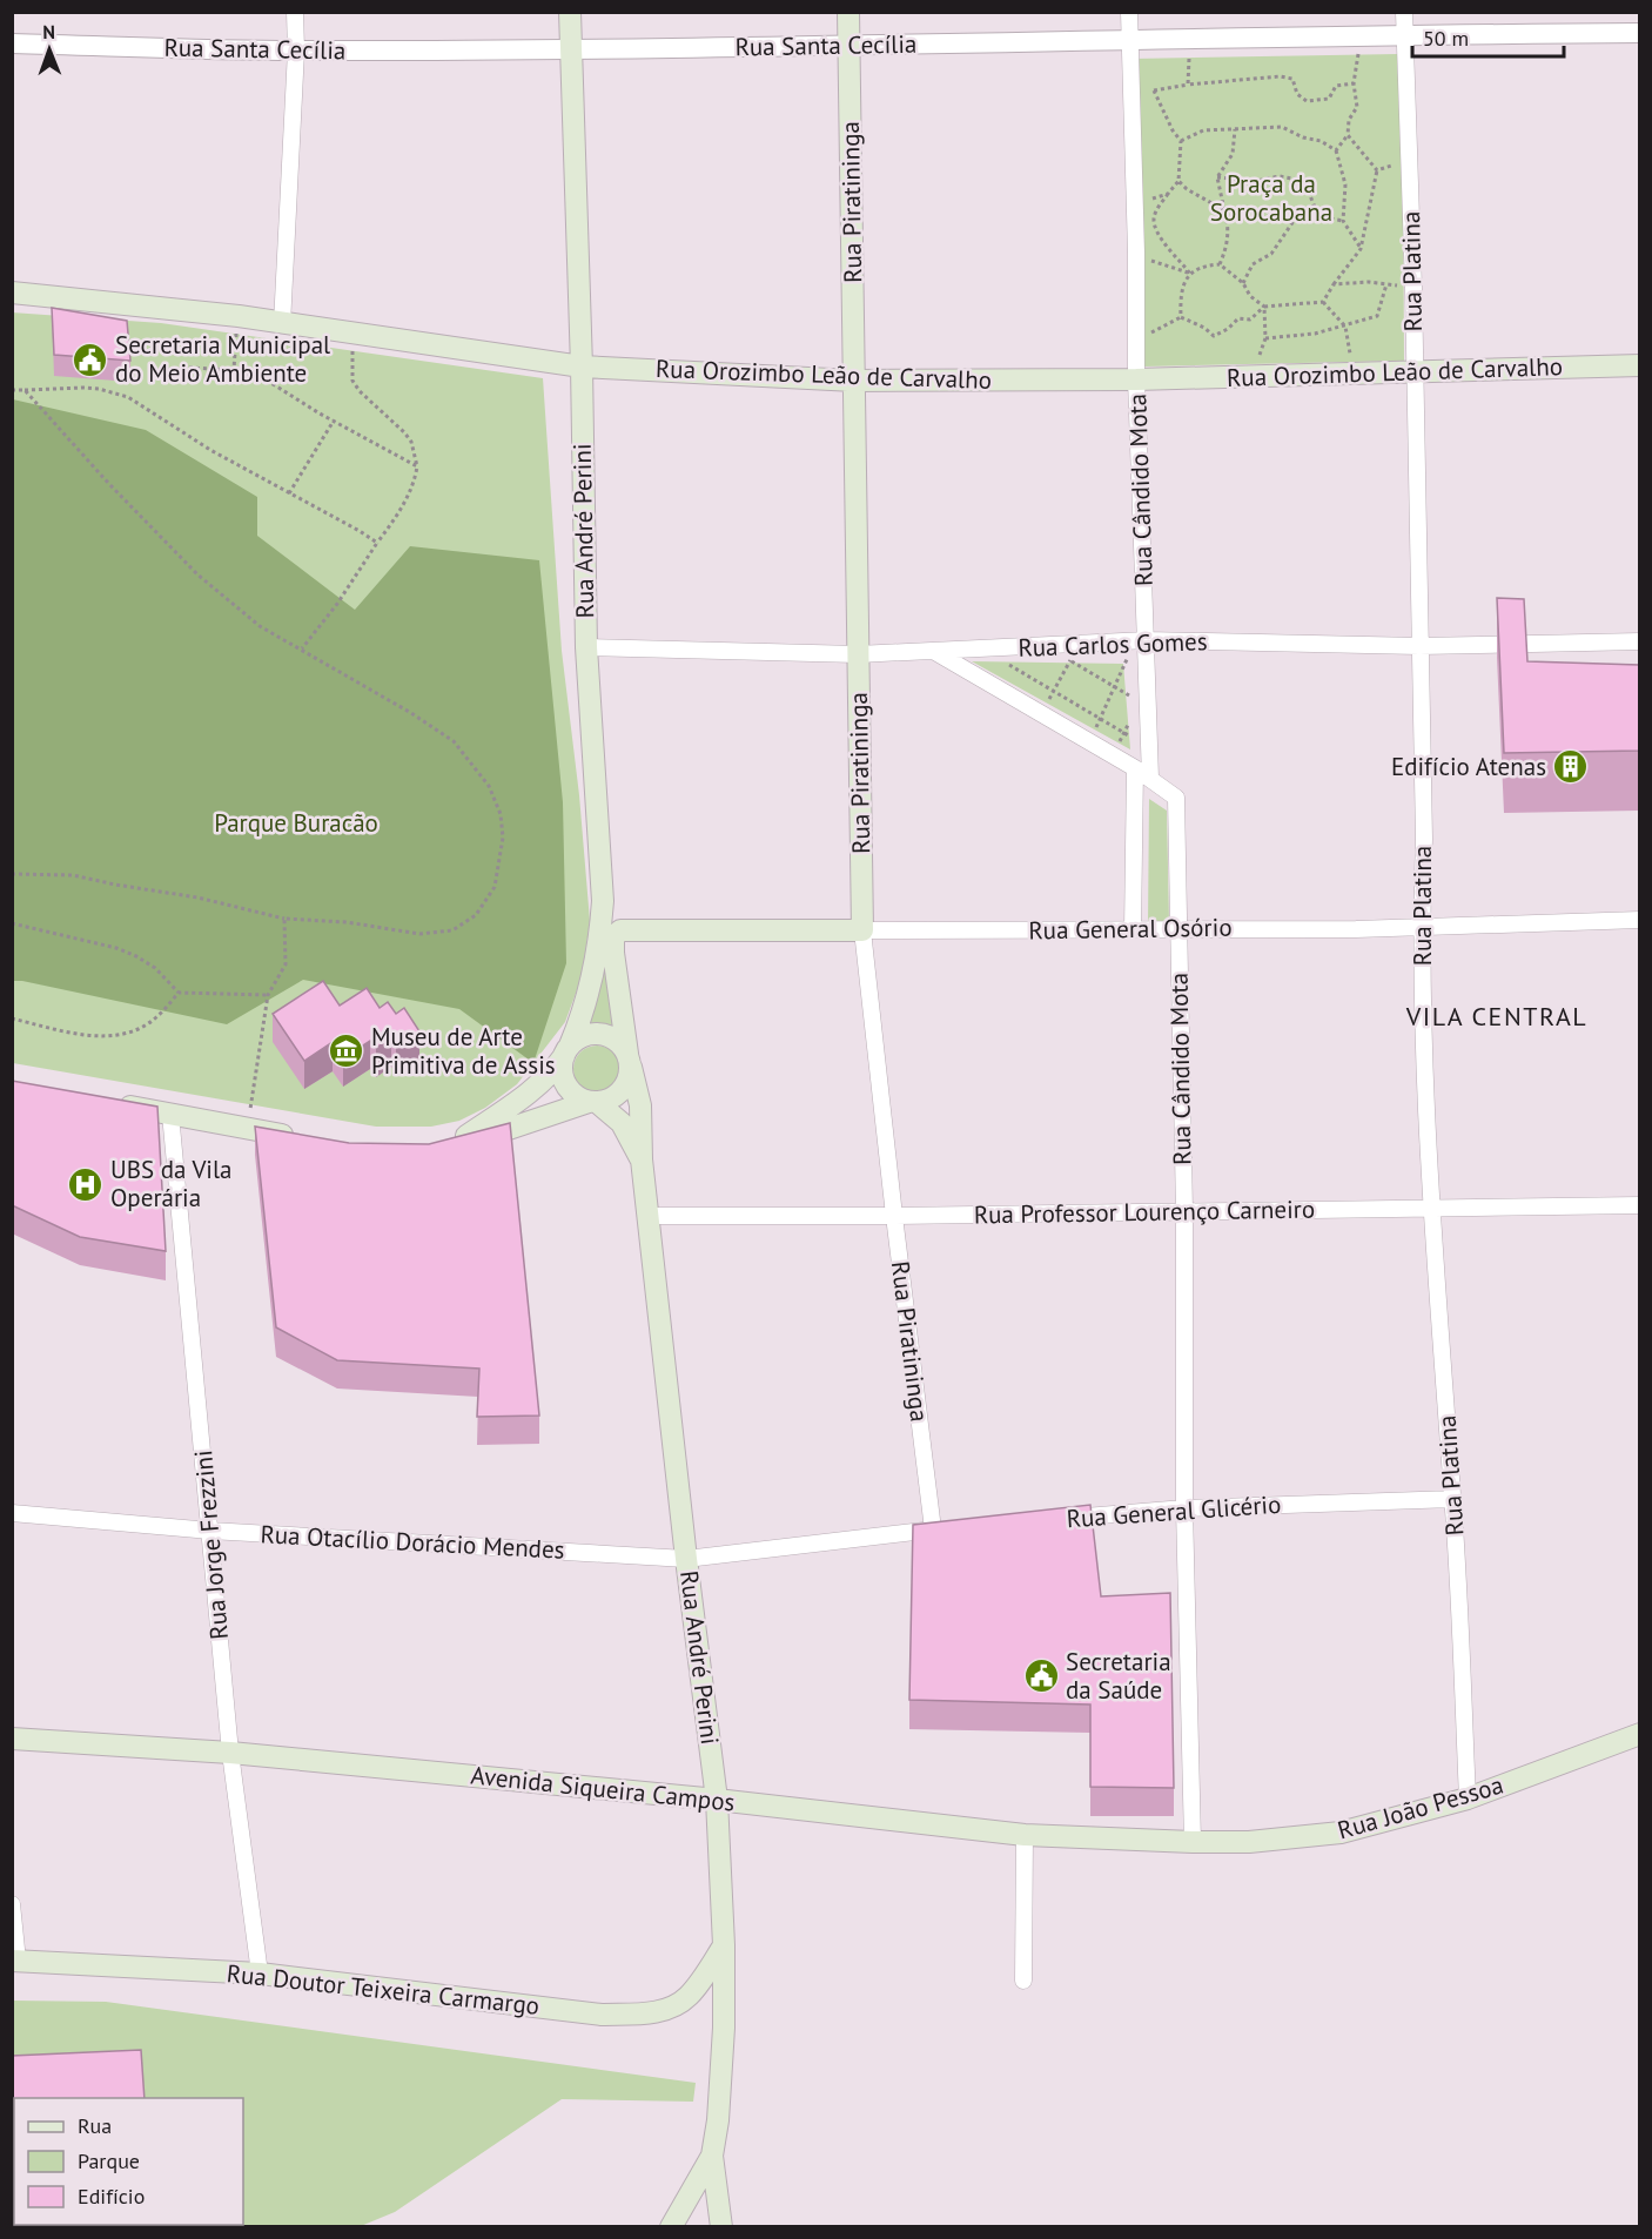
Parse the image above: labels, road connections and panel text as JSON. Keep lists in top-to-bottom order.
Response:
{
  "streets": {
    "main road": [
      "Rua Piratininga",
      "Rua Orozimbo Leão de Carvalho",
      "Rua André Perini",
      "Rua General Osório",
      "Avenida Siqueira Campos",
      "Rua João Pessoa",
      "Rua Doutor Teixeira Carmargo"
    ],
    "street": [
      "Rua Santa Cecília",
      "Rua Platina",
      "Rua Cândido Mota",
      "Rua Carlos Gomes",
      "Rua Professor Lourenço Carneiro",
      "Rua General Glicério",
      "Rua Otacílio Dorácio Mendes",
      "Rua Jorge Frezzini"
    ]
  },
  "crossings": [
    ["Rua Santa Cecília", "Rua Piratininga"],
    ["Rua Santa Cecília", "Rua Platina"],
    ["Rua Santa Cecília", "Rua Cândido Mota"],
    ["Rua Santa Cecília", "Rua André Perini"],
    ["Rua Piratininga", "Rua Orozimbo Leão de Carvalho"],
    ["Rua Piratininga", "Rua André Perini"],
    ["Rua Piratininga", "Rua Carlos Gomes"],
    ["Rua Piratininga", "Rua General Osório"],
    ["Rua Piratininga", "Rua Professor Lourenço Carneiro"],
    ["Rua Piratininga", "Rua Otacílio Dorácio Mendes"],
    ["Rua Platina", "Rua Orozimbo Leão de Carvalho"],
    ["Rua Platina", "Rua Carlos Gomes"],
    ["Rua Platina", "Rua General Osório"],
    ["Rua Platina", "Rua Professor Lourenço Carneiro"],
    ["Rua Platina", "Rua General Glicério"],
    ["Rua Platina", "Rua João Pessoa"],
    ["Rua Orozimbo Leão de Carvalho", "Rua Cândido Mota"],
    ["Rua Orozimbo Leão de Carvalho", "Rua André Perini"],
    ["Rua Cândido Mota", "Rua Carlos Gomes"],
    ["Rua Cândido Mota", "Rua General Osório"],
    ["Rua Cândido Mota", "Rua Professor Lourenço Carneiro"],
    ["Rua Cândido Mota", "Rua General Glicério"],
    ["Rua Cândido Mota", "Avenida Siqueira Campos"],
    ["Rua Cândido Mota", "Rua João Pessoa"],
    ["Rua André Perini", "Rua Carlos Gomes"],
    ["Rua André Perini", "Rua General Osório"],
    ["Rua André Perini", "Rua Professor Lourenço Carneiro"],
    ["Rua André Perini", "Rua Otacílio Dorácio Mendes"],
    ["Rua André Perini", "Avenida Siqueira Campos"],
    ["Rua André Perini", "Rua Doutor Teixeira Carmargo"],
    ["Rua Otacílio Dorácio Mendes", "Rua Jorge Frezzini"],
    ["Rua Jorge Frezzini", "Avenida Siqueira Campos"],
    ["Rua Jorge Frezzini", "Rua Doutor Teixeira Carmargo"],
    ["Avenida Siqueira Campos", "Rua João Pessoa"]
  ],
  "districts": ["VILA CENTRAL"],
  "parks": ["Praça da Sorocabana", "Parque Buracão"],
  "places": {
    "public building": ["Secretaria Municipal do Meio Ambiente", "Secretaria da Saúde"],
    "building": ["Edifício Atenas"],
    "museum": ["Museu de Arte Primitiva de Assis"],
    "hospital": ["UBS da Vila Operária"]
  },
  "legend": ["Rua", "Parque", "Edifício"],
  "scale_bar": "50 m",
  "north": "top"
}
